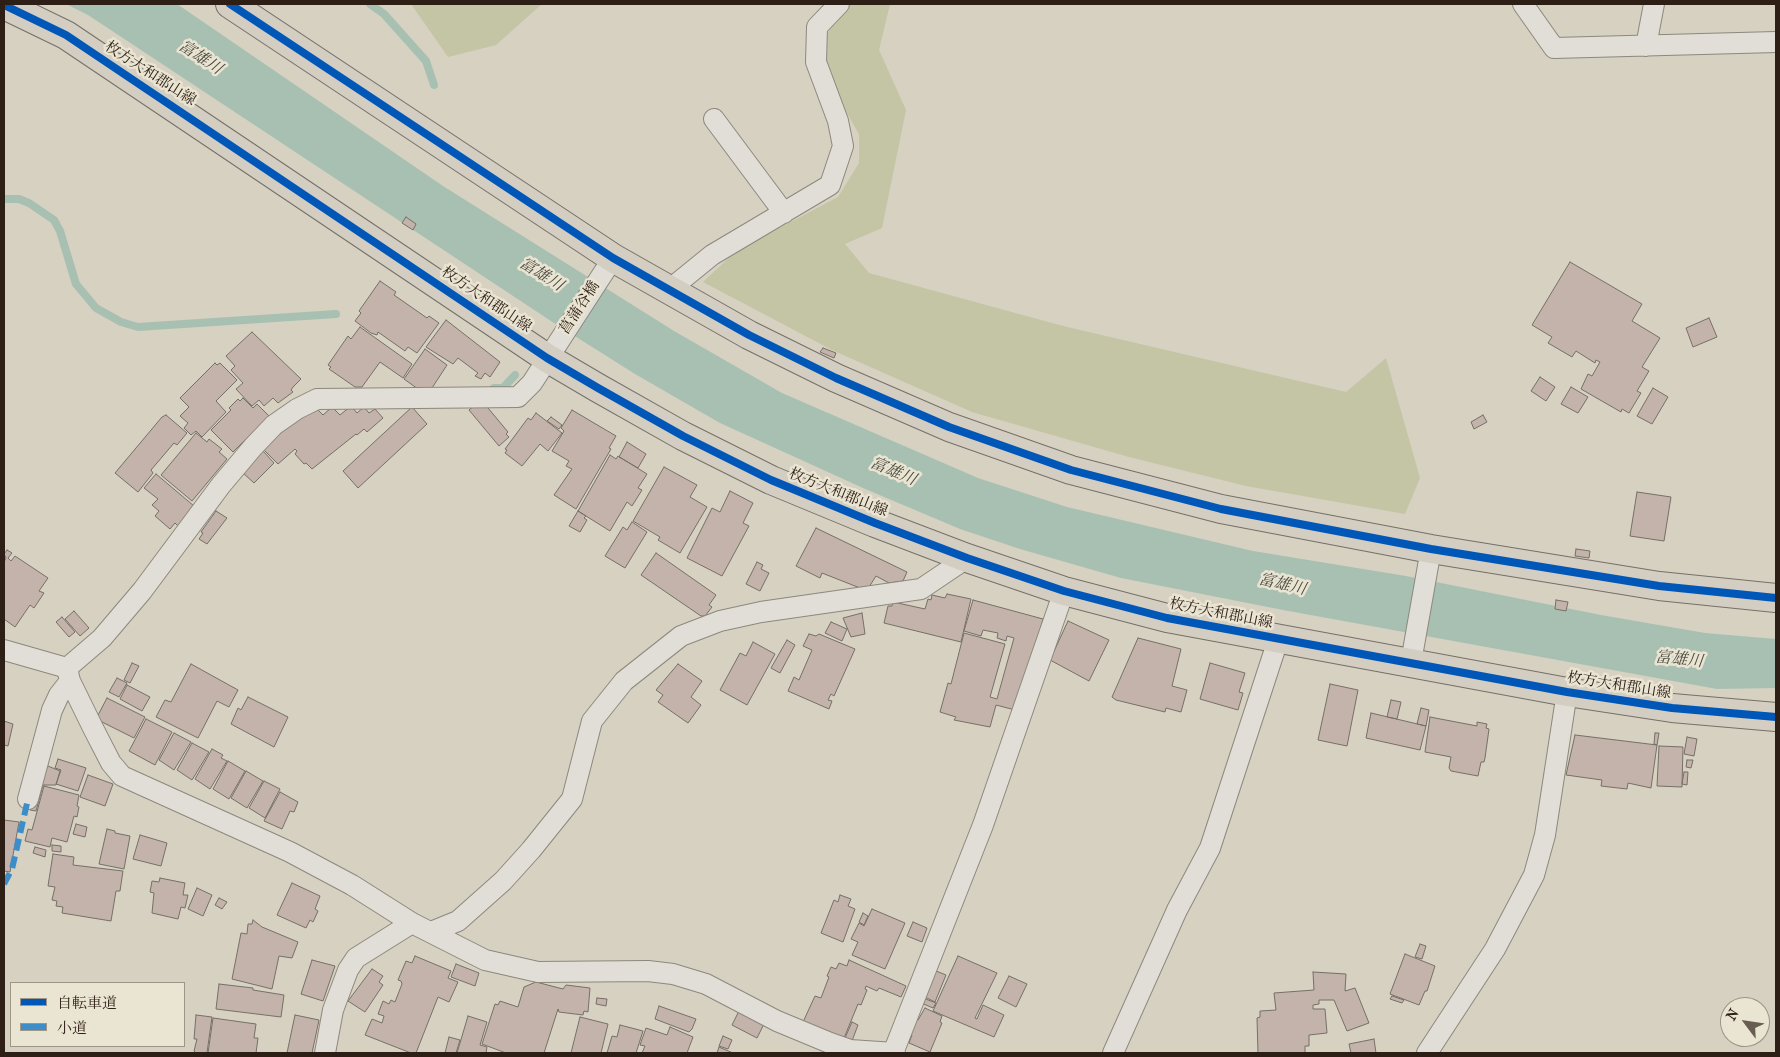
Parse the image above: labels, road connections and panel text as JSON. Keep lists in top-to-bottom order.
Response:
{
  "streets": {
    "main road": ["枚方大和郡山線"],
    "street": ["菖蒲谷橋"]
  },
  "crossings": [
    ["枚方大和郡山線", "菖蒲谷橋"]
  ],
  "water": ["富雄川"],
  "legend": ["自転車道", "小道"],
  "north": "top left"
}
